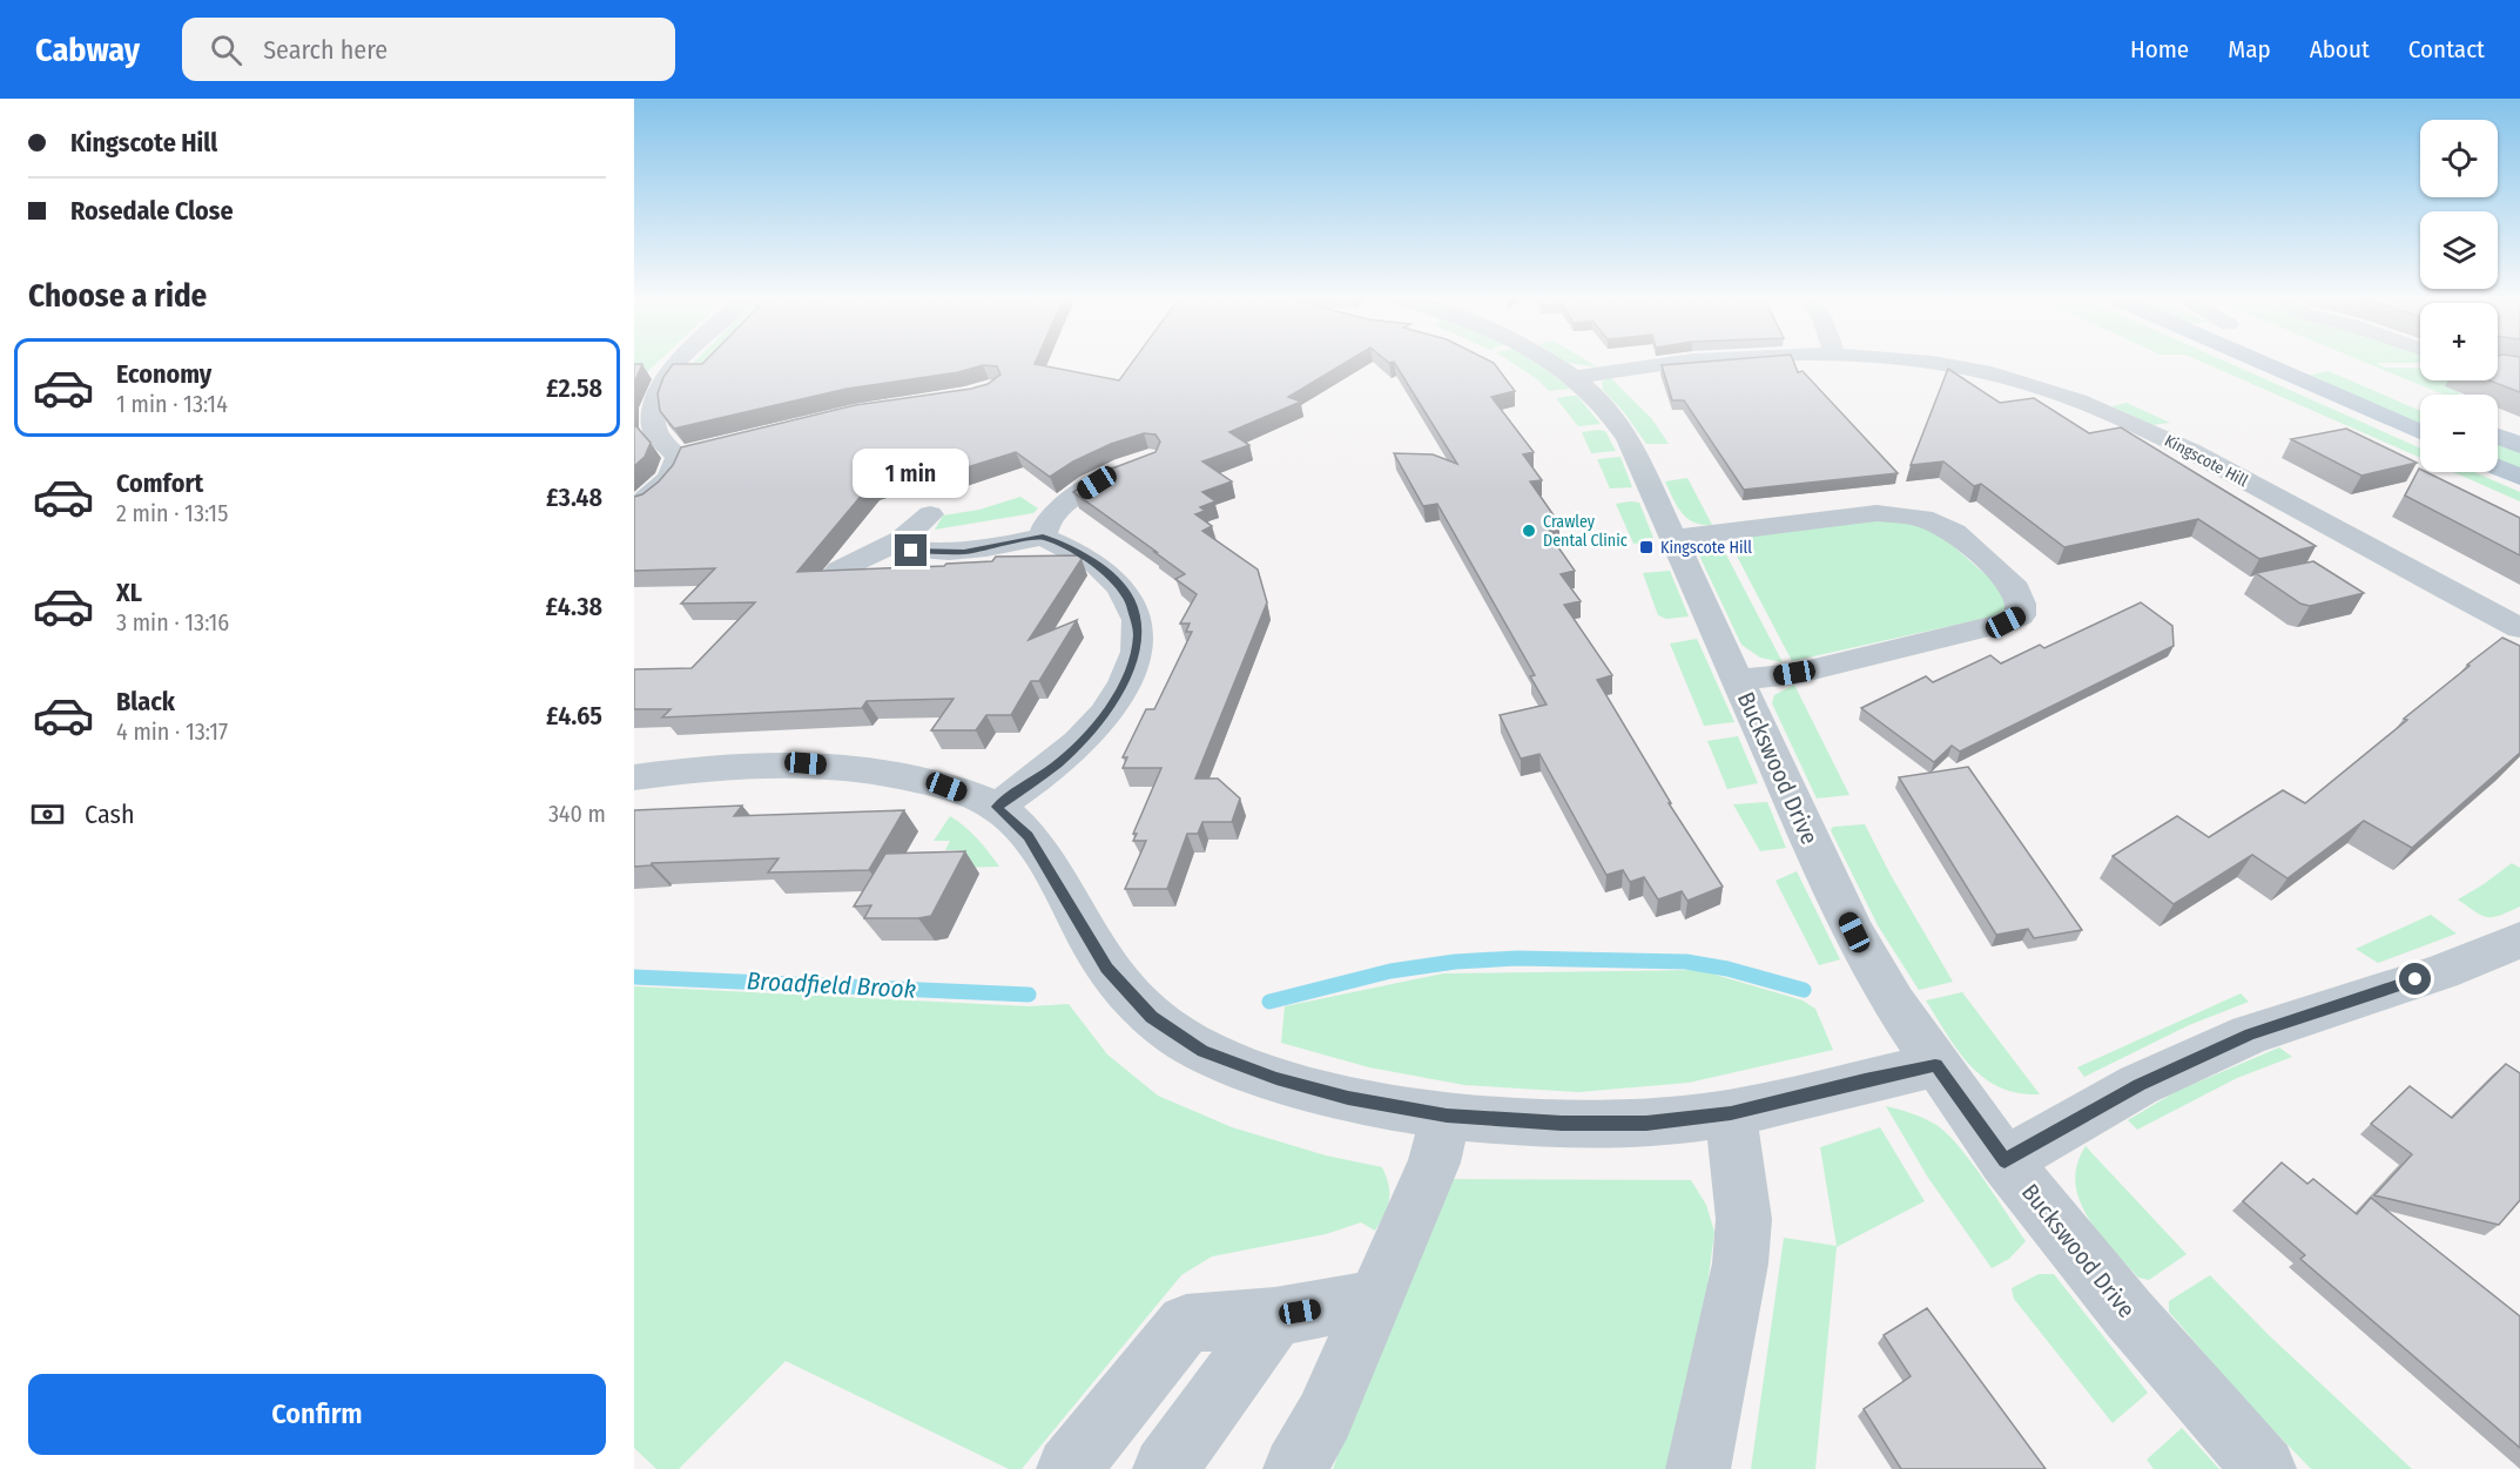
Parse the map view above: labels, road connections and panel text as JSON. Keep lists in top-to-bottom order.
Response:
{
  "streets": {
    "street": ["Kingscote Hill", "Buckswood Drive"]
  },
  "crossings": [
    ["Kingscote Hill", "Buckswood Drive"]
  ],
  "water": ["Broadfield Brook"],
  "places": {
    "other": ["Crawley Dental Clinic"],
    "transit": ["Kingscote Hill"]
  },
  "page": {
    "header": "Cabway",
    "search": "Search here",
    "nav": [
      "Home",
      "Map",
      "About",
      "Contact"
    ],
    "banner": ["Kingscote Hill", "Rosedale Close"],
    "map_buttons": ["+", "−"],
    "heading": "Choose a ride",
    "list": [
      {
        "name": "Economy",
        "note": "1 min · 13:14",
        "value": "£2.58"
      },
      {
        "name": "Comfort",
        "note": "2 min · 13:15",
        "value": "£3.48"
      },
      {
        "name": "XL",
        "note": "3 min · 13:16",
        "value": "£4.38"
      },
      {
        "name": "Black",
        "note": "4 min · 13:17",
        "value": "£4.65"
      }
    ],
    "bubble": "1 min",
    "pay": ["Cash", "340 m"],
    "buttons": "Confirm"
  }
}
